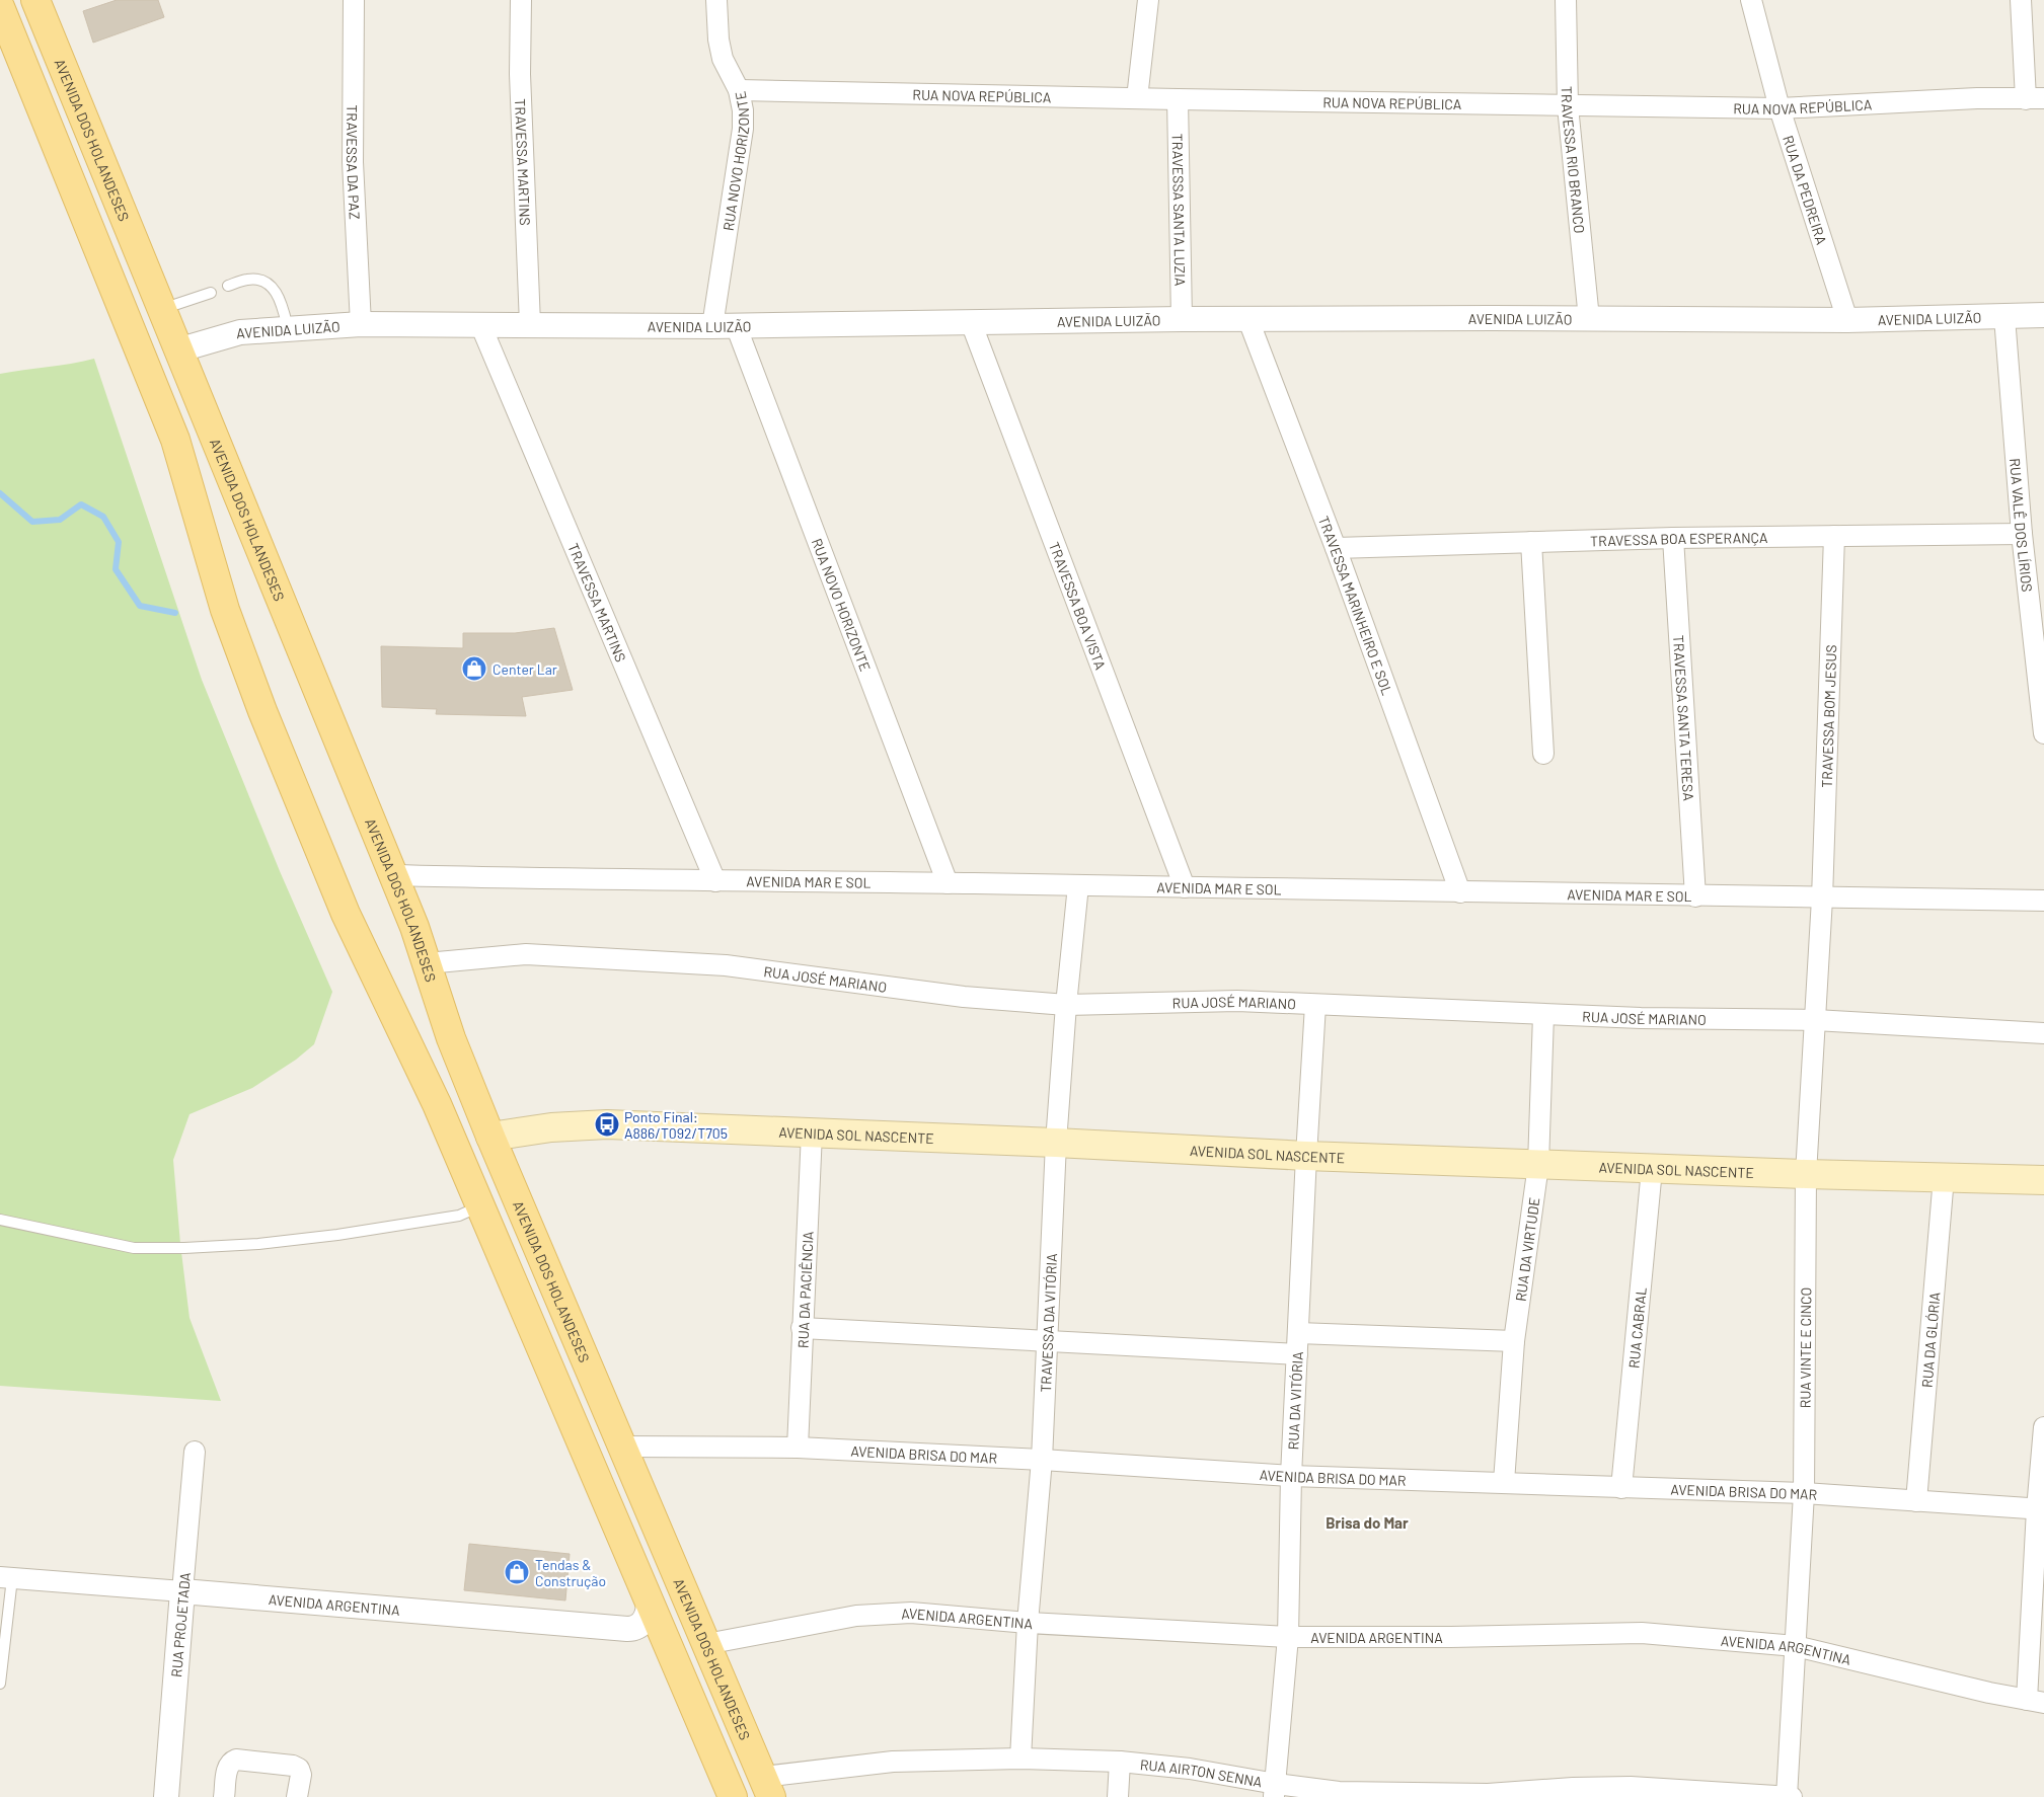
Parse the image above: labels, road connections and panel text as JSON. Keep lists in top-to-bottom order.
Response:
{
  "streets": {
    "main road": ["AVENIDA DOS HOLANDESES", "AVENIDA SOL NASCENTE"],
    "street": [
      "RUA NOVA REPÚBLICA",
      "TRAVESSA RIO BRANCO",
      "TRAVESSA DA PAZ",
      "TRAVESSA MARTINS",
      "RUA NOVO HORIZONTE",
      "RUA DA PEDREIRA",
      "TRAVESSA SANTA LUZIA",
      "AVENIDA LUIZÃO",
      "RUA VALÊ DOS LÍRIOS",
      "TRAVESSA BOA ESPERANÇA",
      "TRAVESSA BOA VISTA",
      "TRAVESSA MARINHEIRO E SOL",
      "TRAVESSA SANTA TERESA",
      "TRAVESSA BOM JESUS",
      "AVENIDA MAR E SOL",
      "RUA JOSÉ MARIANO",
      "RUA DA VIRTUDE",
      "RUA DA PACIÊNCIA",
      "TRAVESSA DA VITÓRIA",
      "RUA CABRAL",
      "RUA DA GLÓRIA",
      "RUA VINTE E CINCO",
      "RUA DA VITÓRIA",
      "AVENIDA BRISA DO MAR",
      "AVENIDA ARGENTINA",
      "RUA PROJETADA",
      "RUA AIRTON SENNA"
    ]
  },
  "crossings": [
    ["RUA NOVA REPÚBLICA", "TRAVESSA RIO BRANCO"],
    ["RUA NOVA REPÚBLICA", "RUA NOVO HORIZONTE"],
    ["RUA NOVA REPÚBLICA", "RUA DA PEDREIRA"],
    ["RUA NOVA REPÚBLICA", "TRAVESSA SANTA LUZIA"],
    ["AVENIDA DOS HOLANDESES", "AVENIDA LUIZÃO"],
    ["AVENIDA DOS HOLANDESES", "AVENIDA MAR E SOL"],
    ["AVENIDA DOS HOLANDESES", "RUA JOSÉ MARIANO"],
    ["AVENIDA DOS HOLANDESES", "AVENIDA SOL NASCENTE"],
    ["AVENIDA DOS HOLANDESES", "AVENIDA BRISA DO MAR"],
    ["AVENIDA DOS HOLANDESES", "AVENIDA ARGENTINA"],
    ["AVENIDA DOS HOLANDESES", "RUA AIRTON SENNA"],
    ["TRAVESSA RIO BRANCO", "AVENIDA LUIZÃO"],
    ["TRAVESSA DA PAZ", "AVENIDA LUIZÃO"],
    ["TRAVESSA MARTINS", "AVENIDA LUIZÃO"],
    ["TRAVESSA MARTINS", "AVENIDA MAR E SOL"],
    ["RUA NOVO HORIZONTE", "AVENIDA LUIZÃO"],
    ["RUA NOVO HORIZONTE", "AVENIDA MAR E SOL"],
    ["RUA DA PEDREIRA", "AVENIDA LUIZÃO"],
    ["TRAVESSA SANTA LUZIA", "AVENIDA LUIZÃO"],
    ["AVENIDA LUIZÃO", "RUA VALÊ DOS LÍRIOS"],
    ["AVENIDA LUIZÃO", "TRAVESSA BOA VISTA"],
    ["AVENIDA LUIZÃO", "TRAVESSA MARINHEIRO E SOL"],
    ["RUA VALÊ DOS LÍRIOS", "TRAVESSA BOA ESPERANÇA"],
    ["TRAVESSA BOA ESPERANÇA", "TRAVESSA MARINHEIRO E SOL"],
    ["TRAVESSA BOA ESPERANÇA", "TRAVESSA SANTA TERESA"],
    ["TRAVESSA BOA ESPERANÇA", "TRAVESSA BOM JESUS"],
    ["TRAVESSA BOA VISTA", "AVENIDA MAR E SOL"],
    ["TRAVESSA MARINHEIRO E SOL", "AVENIDA MAR E SOL"],
    ["TRAVESSA SANTA TERESA", "AVENIDA MAR E SOL"],
    ["TRAVESSA BOM JESUS", "AVENIDA MAR E SOL"],
    ["TRAVESSA BOM JESUS", "RUA VINTE E CINCO"],
    ["AVENIDA MAR E SOL", "TRAVESSA DA VITÓRIA"],
    ["AVENIDA MAR E SOL", "RUA VINTE E CINCO"],
    ["RUA JOSÉ MARIANO", "RUA DA VIRTUDE"],
    ["RUA JOSÉ MARIANO", "TRAVESSA DA VITÓRIA"],
    ["RUA JOSÉ MARIANO", "RUA VINTE E CINCO"],
    ["RUA JOSÉ MARIANO", "RUA DA VITÓRIA"],
    ["AVENIDA SOL NASCENTE", "RUA DA VIRTUDE"],
    ["AVENIDA SOL NASCENTE", "RUA DA PACIÊNCIA"],
    ["AVENIDA SOL NASCENTE", "TRAVESSA DA VITÓRIA"],
    ["AVENIDA SOL NASCENTE", "RUA CABRAL"],
    ["AVENIDA SOL NASCENTE", "RUA DA GLÓRIA"],
    ["AVENIDA SOL NASCENTE", "RUA VINTE E CINCO"],
    ["AVENIDA SOL NASCENTE", "RUA DA VITÓRIA"],
    ["RUA DA VIRTUDE", "AVENIDA BRISA DO MAR"],
    ["RUA DA PACIÊNCIA", "AVENIDA BRISA DO MAR"],
    ["TRAVESSA DA VITÓRIA", "AVENIDA BRISA DO MAR"],
    ["TRAVESSA DA VITÓRIA", "AVENIDA ARGENTINA"],
    ["TRAVESSA DA VITÓRIA", "RUA AIRTON SENNA"],
    ["RUA CABRAL", "AVENIDA BRISA DO MAR"],
    ["RUA DA GLÓRIA", "AVENIDA BRISA DO MAR"],
    ["RUA VINTE E CINCO", "AVENIDA BRISA DO MAR"],
    ["RUA VINTE E CINCO", "AVENIDA ARGENTINA"],
    ["RUA VINTE E CINCO", "RUA AIRTON SENNA"],
    ["RUA DA VITÓRIA", "AVENIDA BRISA DO MAR"],
    ["RUA DA VITÓRIA", "AVENIDA ARGENTINA"],
    ["RUA DA VITÓRIA", "RUA AIRTON SENNA"],
    ["AVENIDA ARGENTINA", "RUA PROJETADA"]
  ],
  "districts": ["Brisa do Mar"],
  "places": {
    "shop": ["Center Lar", "Tendas & Construção"],
    "bus stop": ["Ponto Final: A886/T092/T705"]
  }
}
